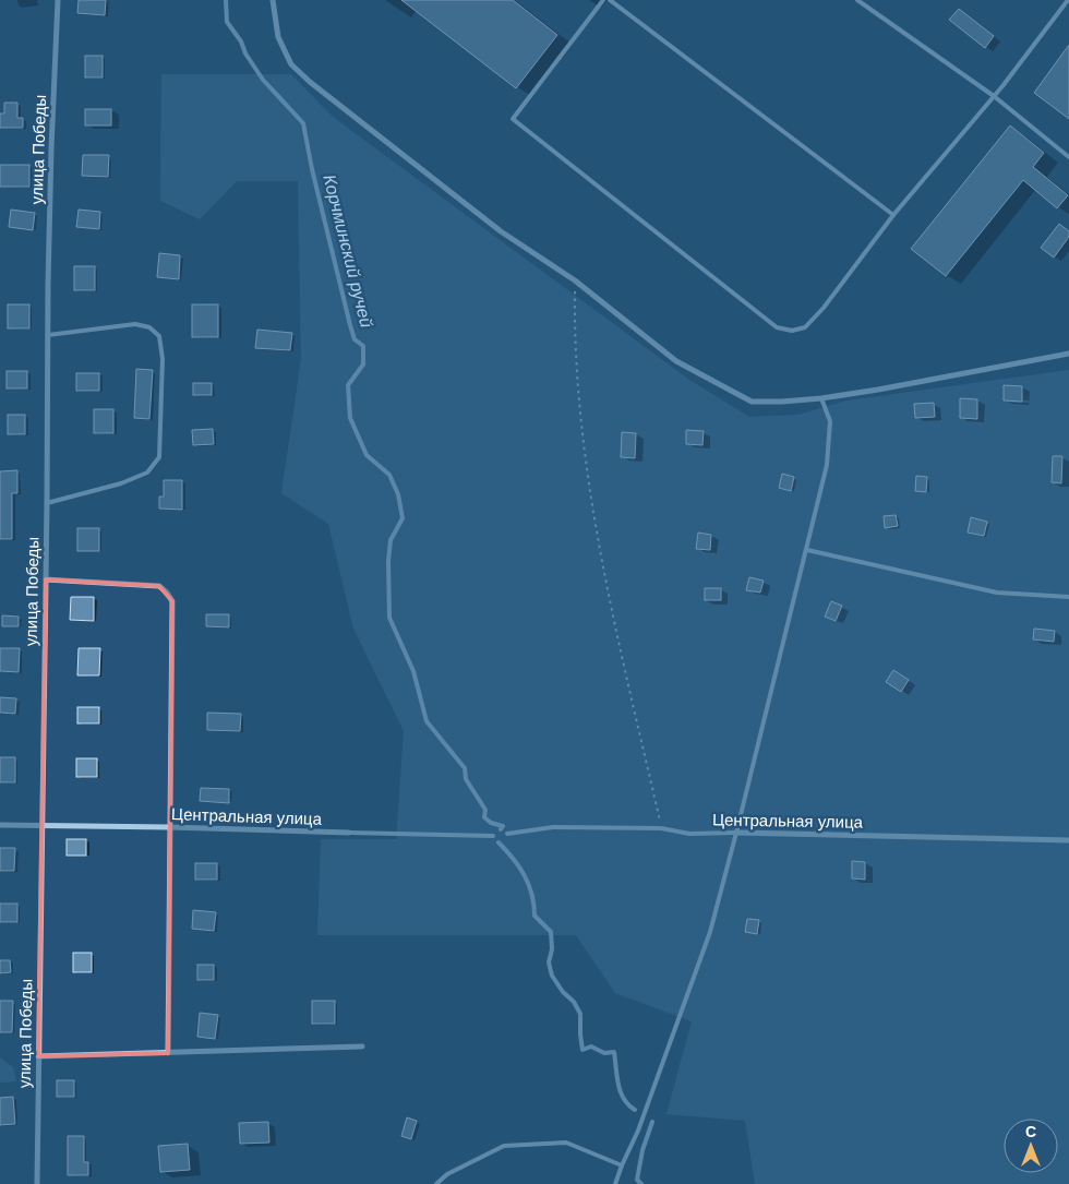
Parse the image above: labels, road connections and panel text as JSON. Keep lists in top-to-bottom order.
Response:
{
  "streets": {
    "street": ["улица Победы", "Центральная улица"]
  },
  "crossings": [
    ["улица Победы", "Центральная улица"]
  ],
  "water": ["Корчминский ручей"],
  "north": "top"
}
